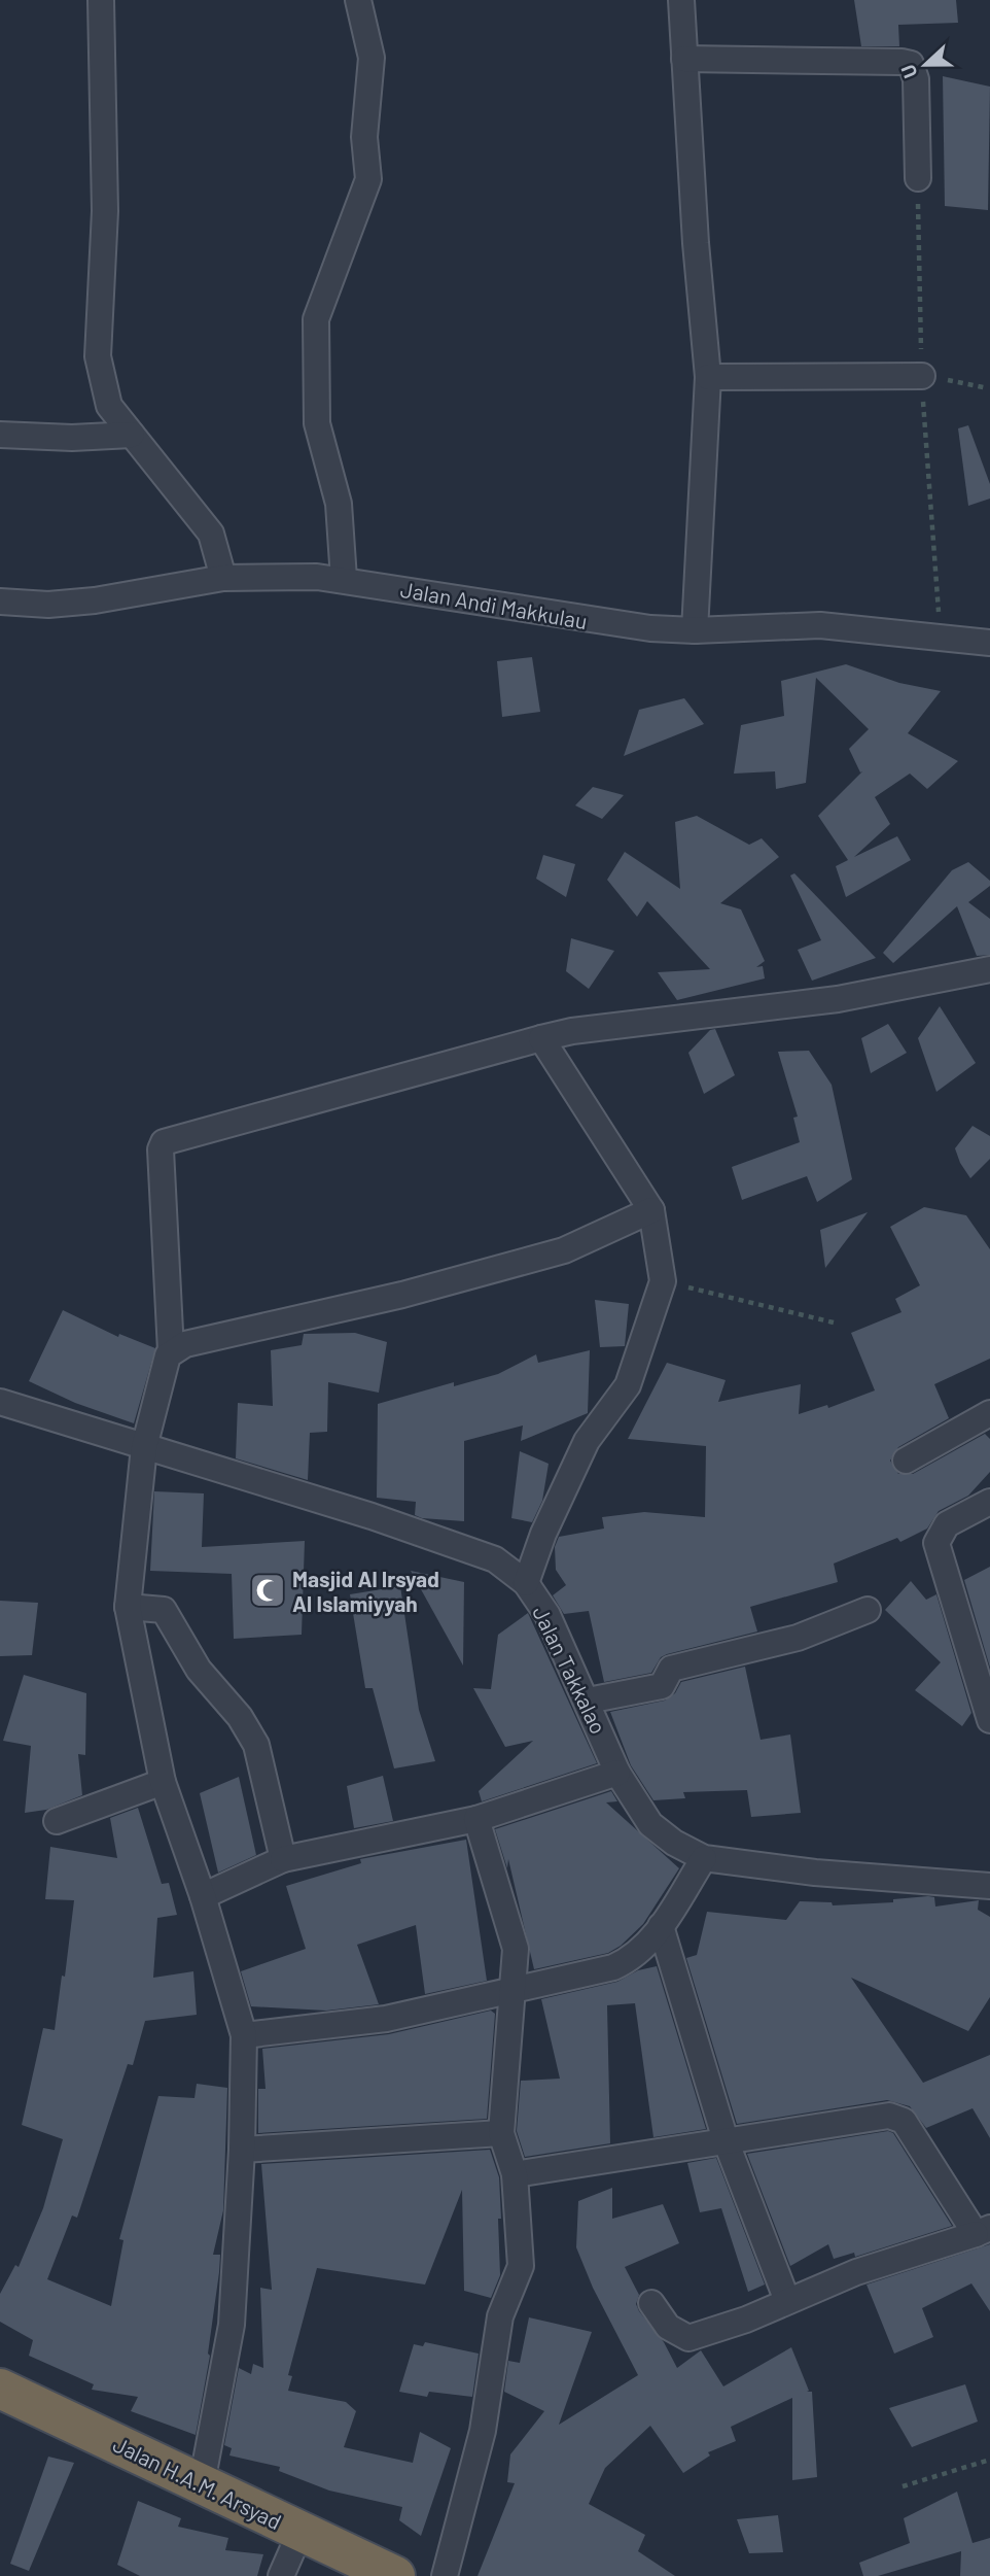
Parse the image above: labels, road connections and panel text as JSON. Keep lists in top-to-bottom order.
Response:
{
  "streets": {
    "highway": ["Jalan H.A.M. Arsyad"],
    "street": ["Jalan Andi Makkulau", "Jalan Takkalao"]
  },
  "places": {
    "mosque": ["Masjid Al Irsyad Al Islamiyyah"]
  },
  "north": "left"
}
